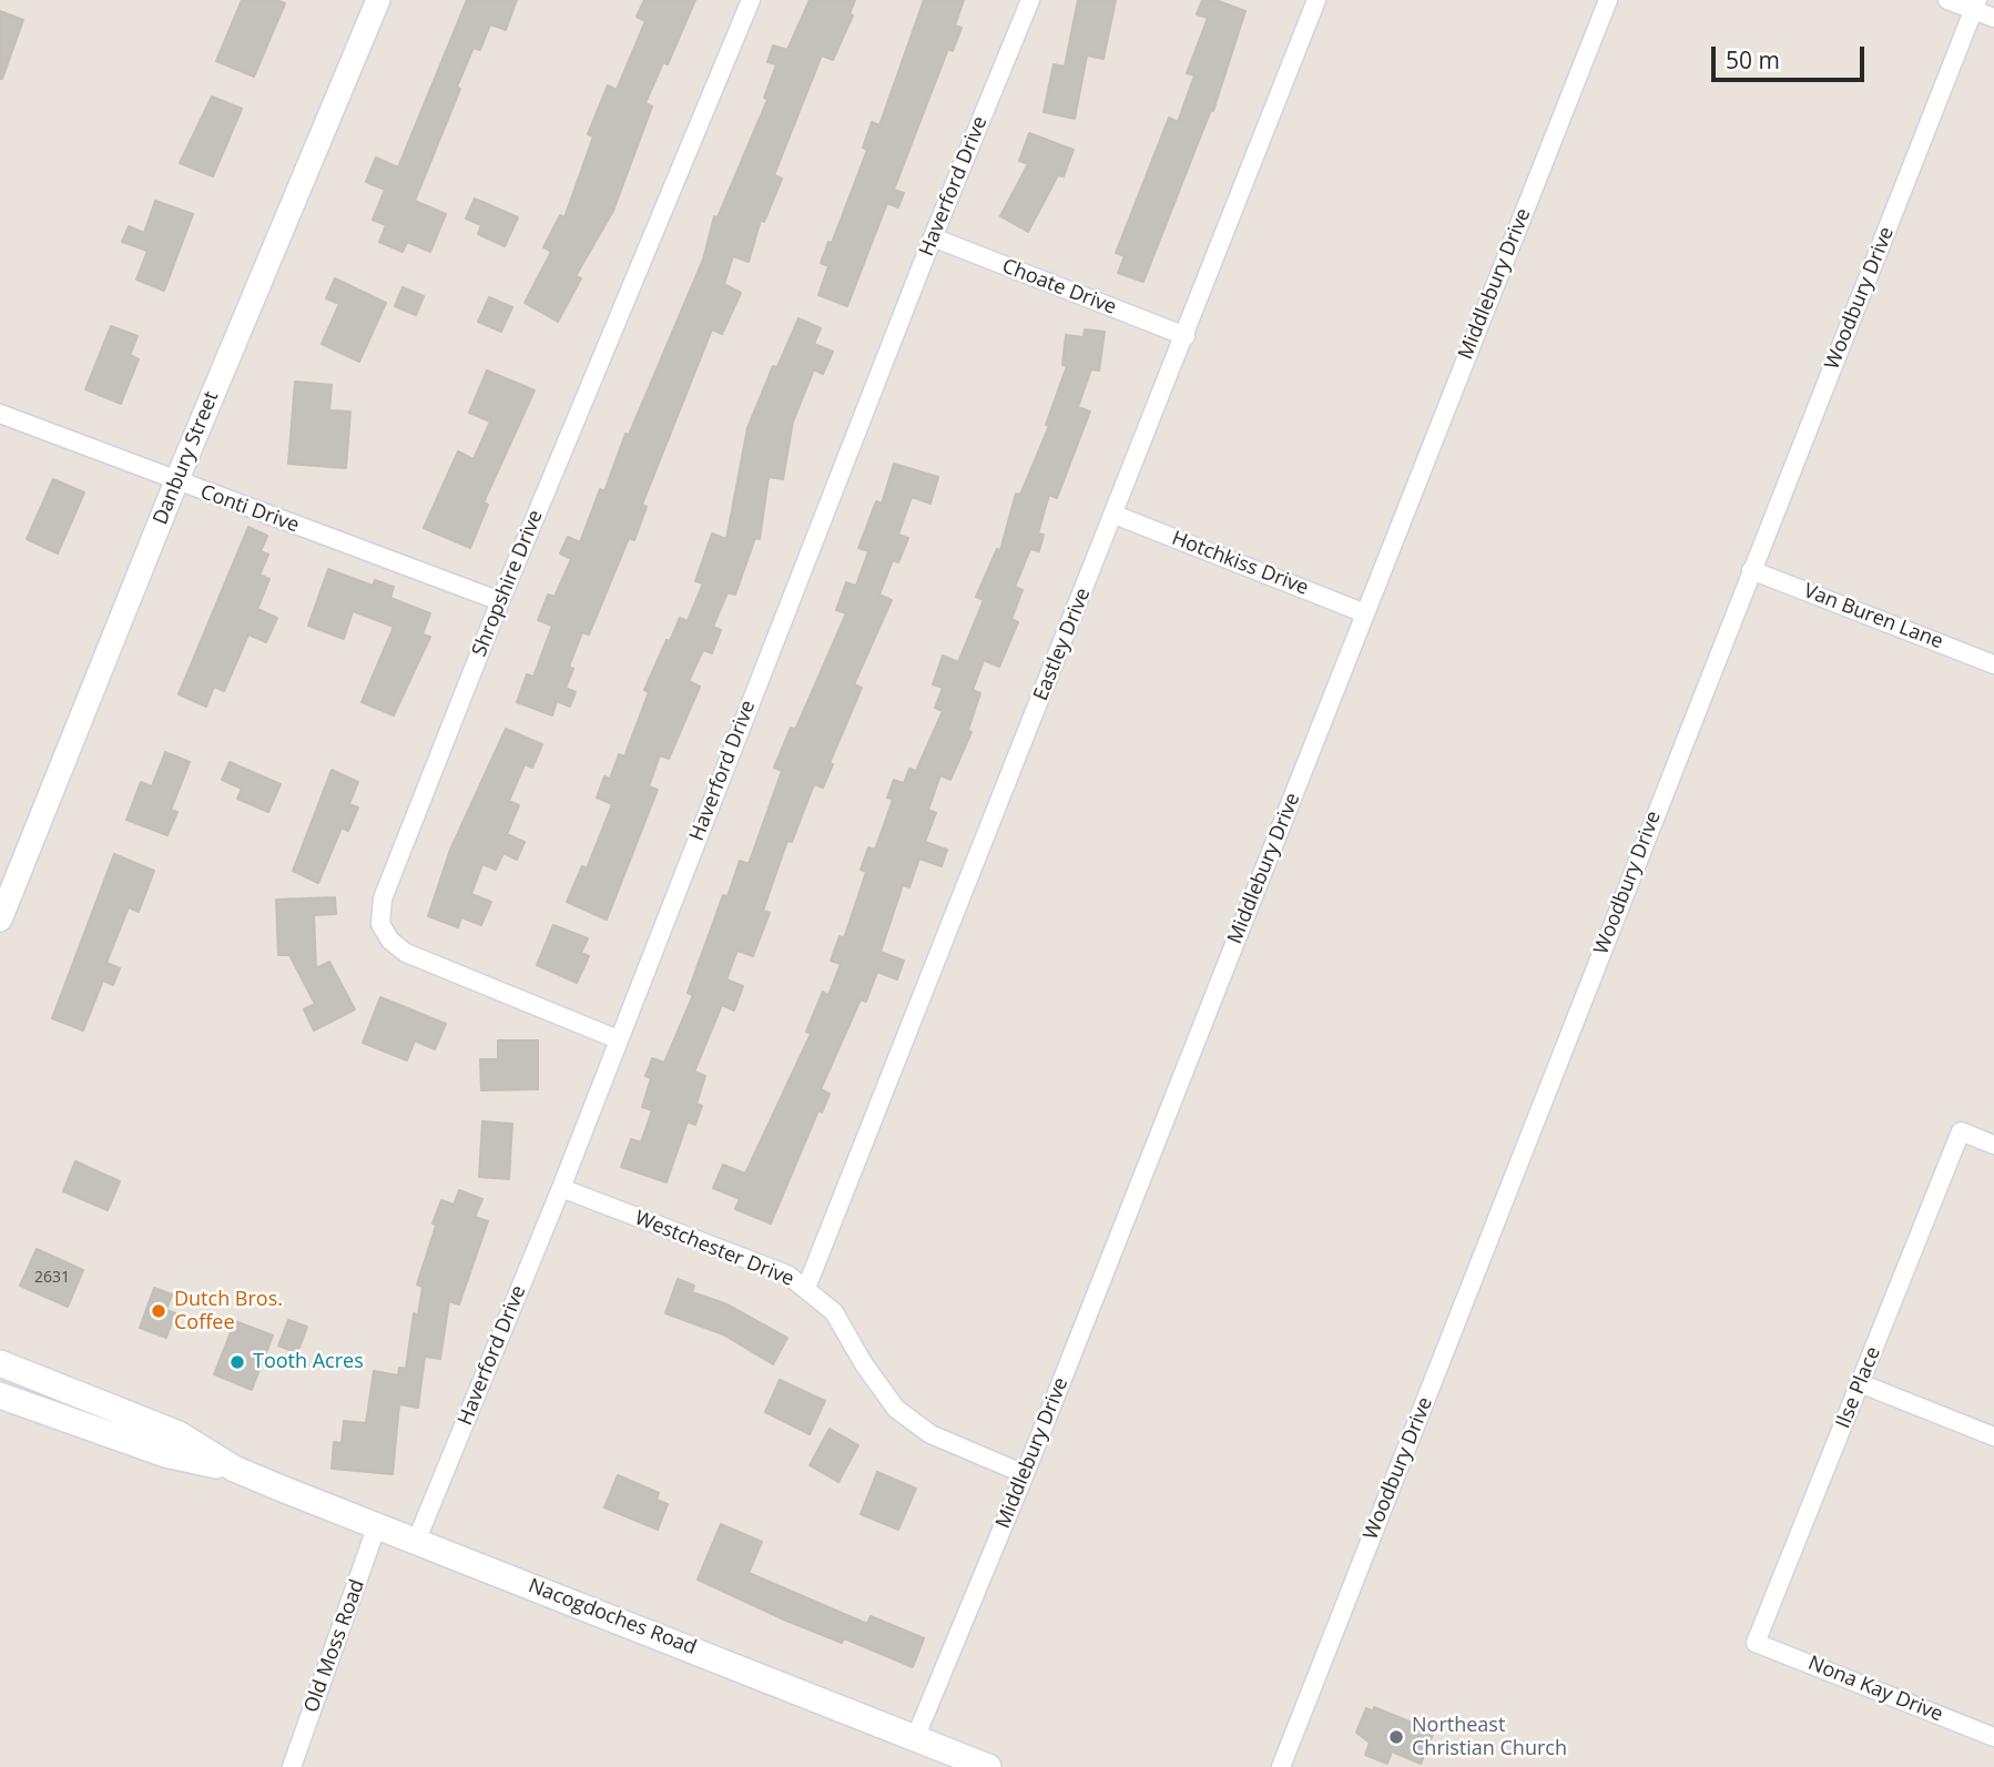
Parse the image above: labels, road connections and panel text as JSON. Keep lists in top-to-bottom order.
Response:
{
  "streets": {
    "main road": ["Nacogdoches Road"],
    "street": [
      "Haverford Drive",
      "Middlebury Drive",
      "Choate Drive",
      "Woodbury Drive",
      "Danbury Street",
      "Conti Drive",
      "Hotchkiss Drive",
      "Shropshire Drive",
      "Van Buren Lane",
      "Eastley Drive",
      "Westchester Drive",
      "Ilse Place",
      "Old Moss Road",
      "Nona Kay Drive"
    ]
  },
  "crossings": [
    ["Haverford Drive", "Choate Drive"],
    ["Haverford Drive", "Shropshire Drive"],
    ["Haverford Drive", "Westchester Drive"],
    ["Haverford Drive", "Nacogdoches Road"],
    ["Middlebury Drive", "Hotchkiss Drive"],
    ["Middlebury Drive", "Westchester Drive"],
    ["Middlebury Drive", "Nacogdoches Road"],
    ["Choate Drive", "Eastley Drive"],
    ["Woodbury Drive", "Van Buren Lane"],
    ["Danbury Street", "Conti Drive"],
    ["Conti Drive", "Shropshire Drive"],
    ["Hotchkiss Drive", "Eastley Drive"],
    ["Eastley Drive", "Westchester Drive"],
    ["Ilse Place", "Nona Kay Drive"],
    ["Nacogdoches Road", "Old Moss Road"]
  ],
  "places": ["Dutch Bros. Coffee", "Tooth Acres", "Northeast Christian Church"],
  "house_numbers": ["2631"],
  "scale_bar": "50 m"
}
